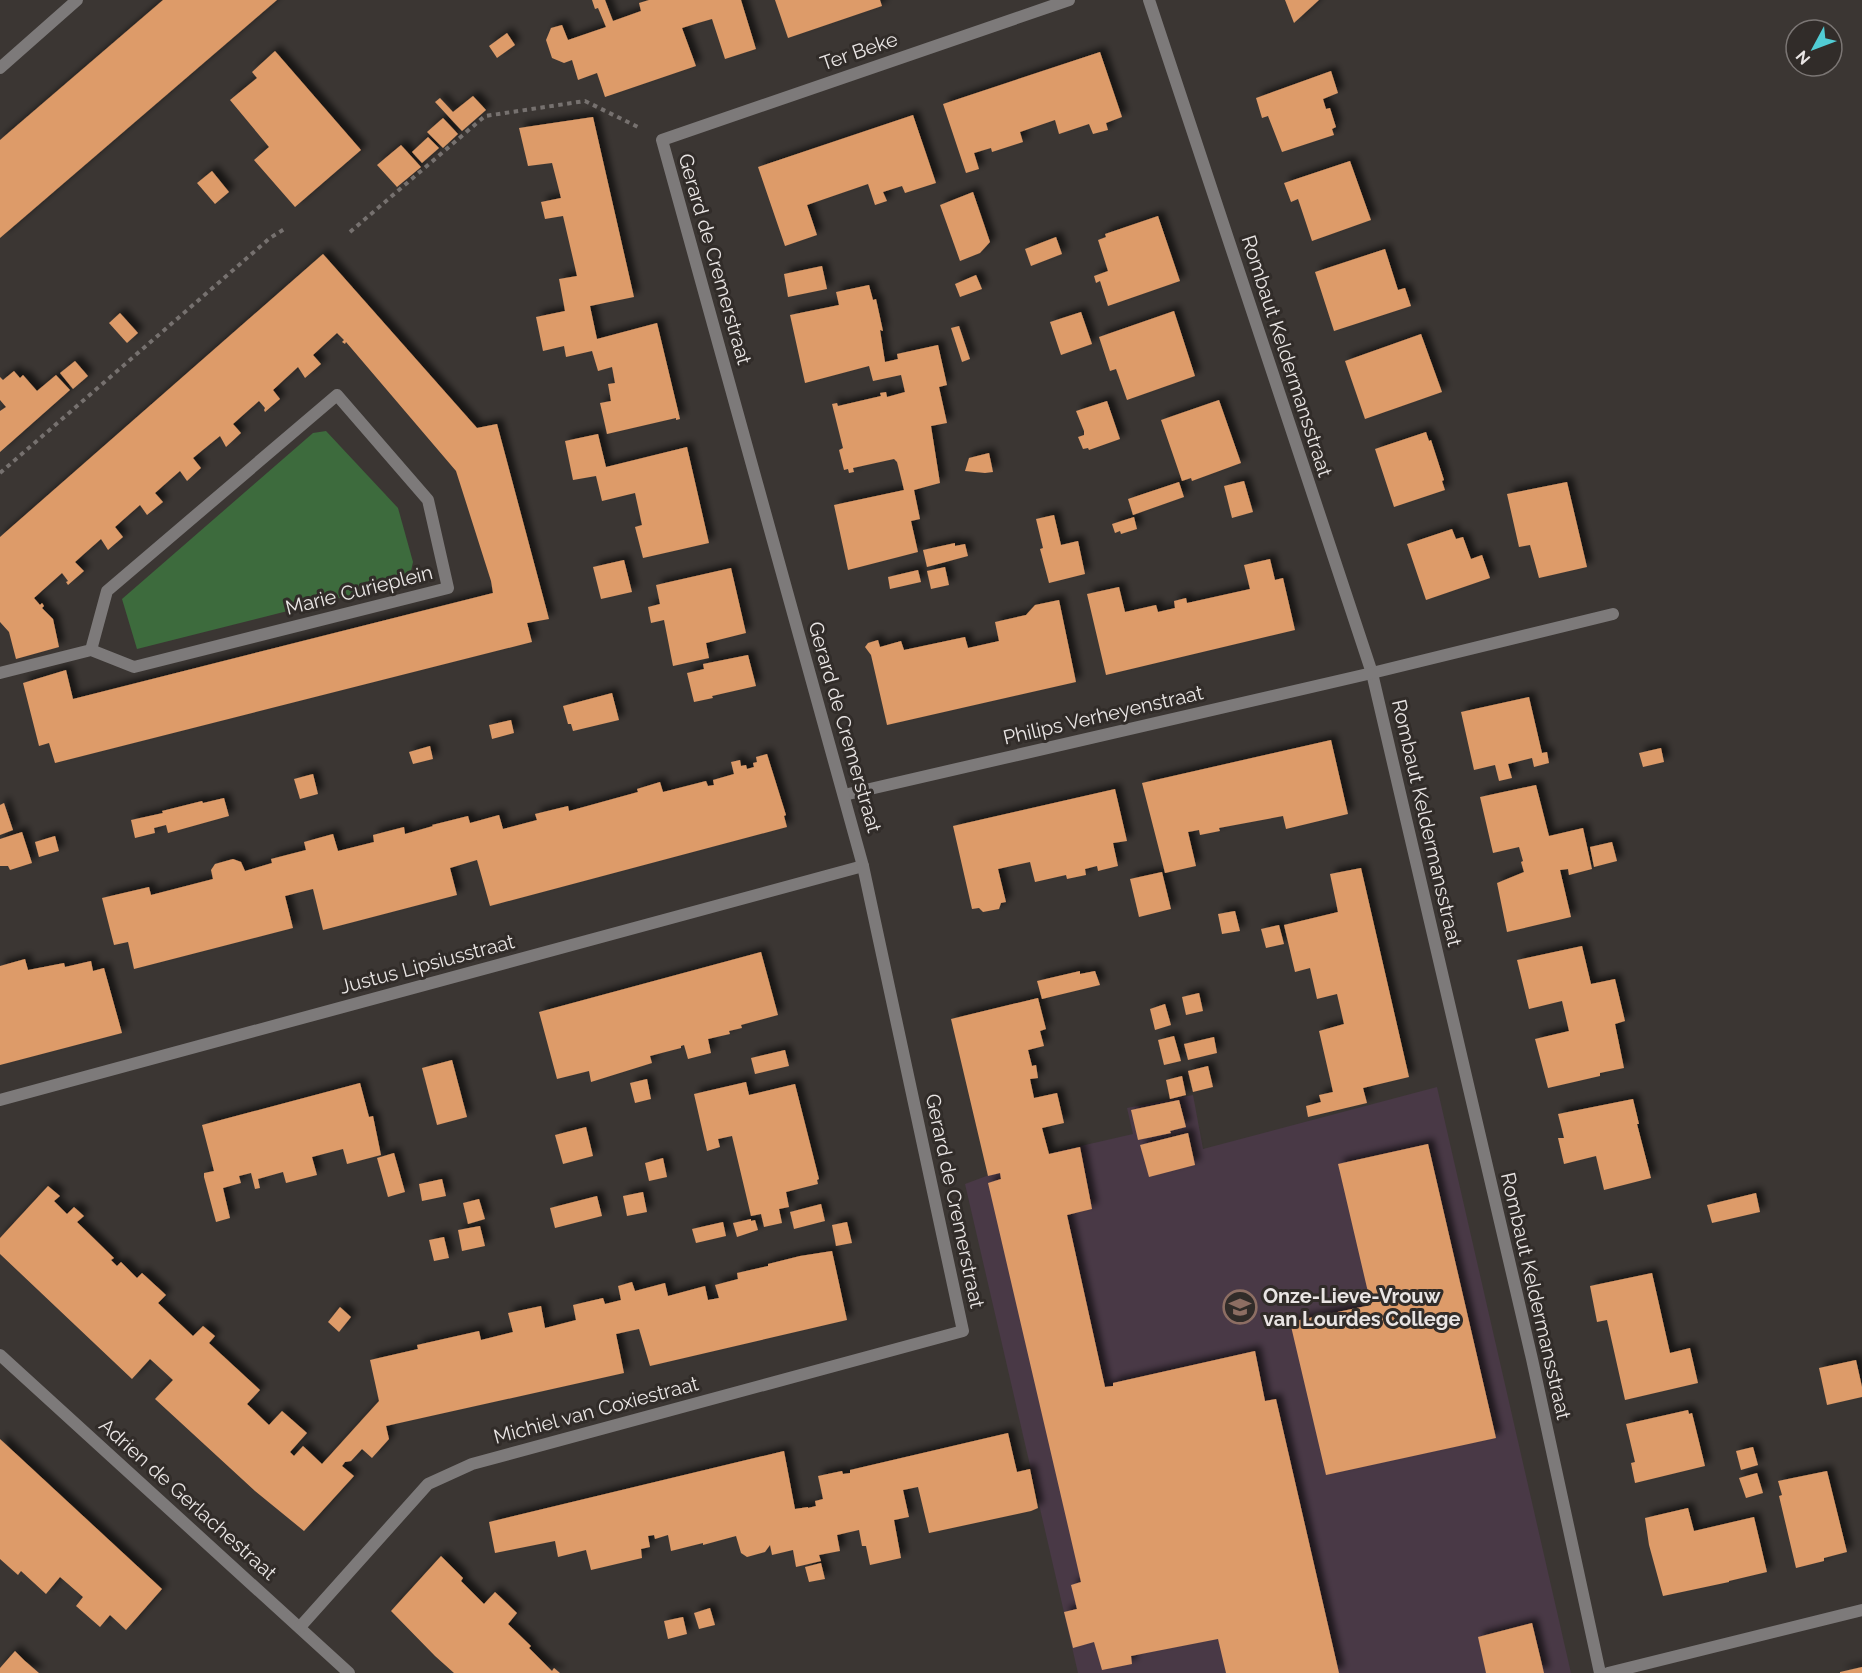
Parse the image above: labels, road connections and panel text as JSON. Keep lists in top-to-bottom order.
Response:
{
  "streets": {
    "street": [
      "Ter Beke",
      "Gerard de Cremerstraat",
      "Rombaut Keldermansstraat",
      "Marie Curieplein",
      "Philips Verheyenstraat",
      "Justus Lipsiusstraat",
      "Michiel van Coxiestraat",
      "Adrien de Gerlachestraat"
    ]
  },
  "crossings": [
    ["Ter Beke", "Gerard de Cremerstraat"],
    ["Gerard de Cremerstraat", "Philips Verheyenstraat"],
    ["Gerard de Cremerstraat", "Justus Lipsiusstraat"],
    ["Gerard de Cremerstraat", "Michiel van Coxiestraat"],
    ["Rombaut Keldermansstraat", "Philips Verheyenstraat"],
    ["Michiel van Coxiestraat", "Adrien de Gerlachestraat"]
  ],
  "places": {
    "school or university": ["Onze-Lieve-Vrouw van Lourdes College"]
  },
  "north": "bottom left"
}
